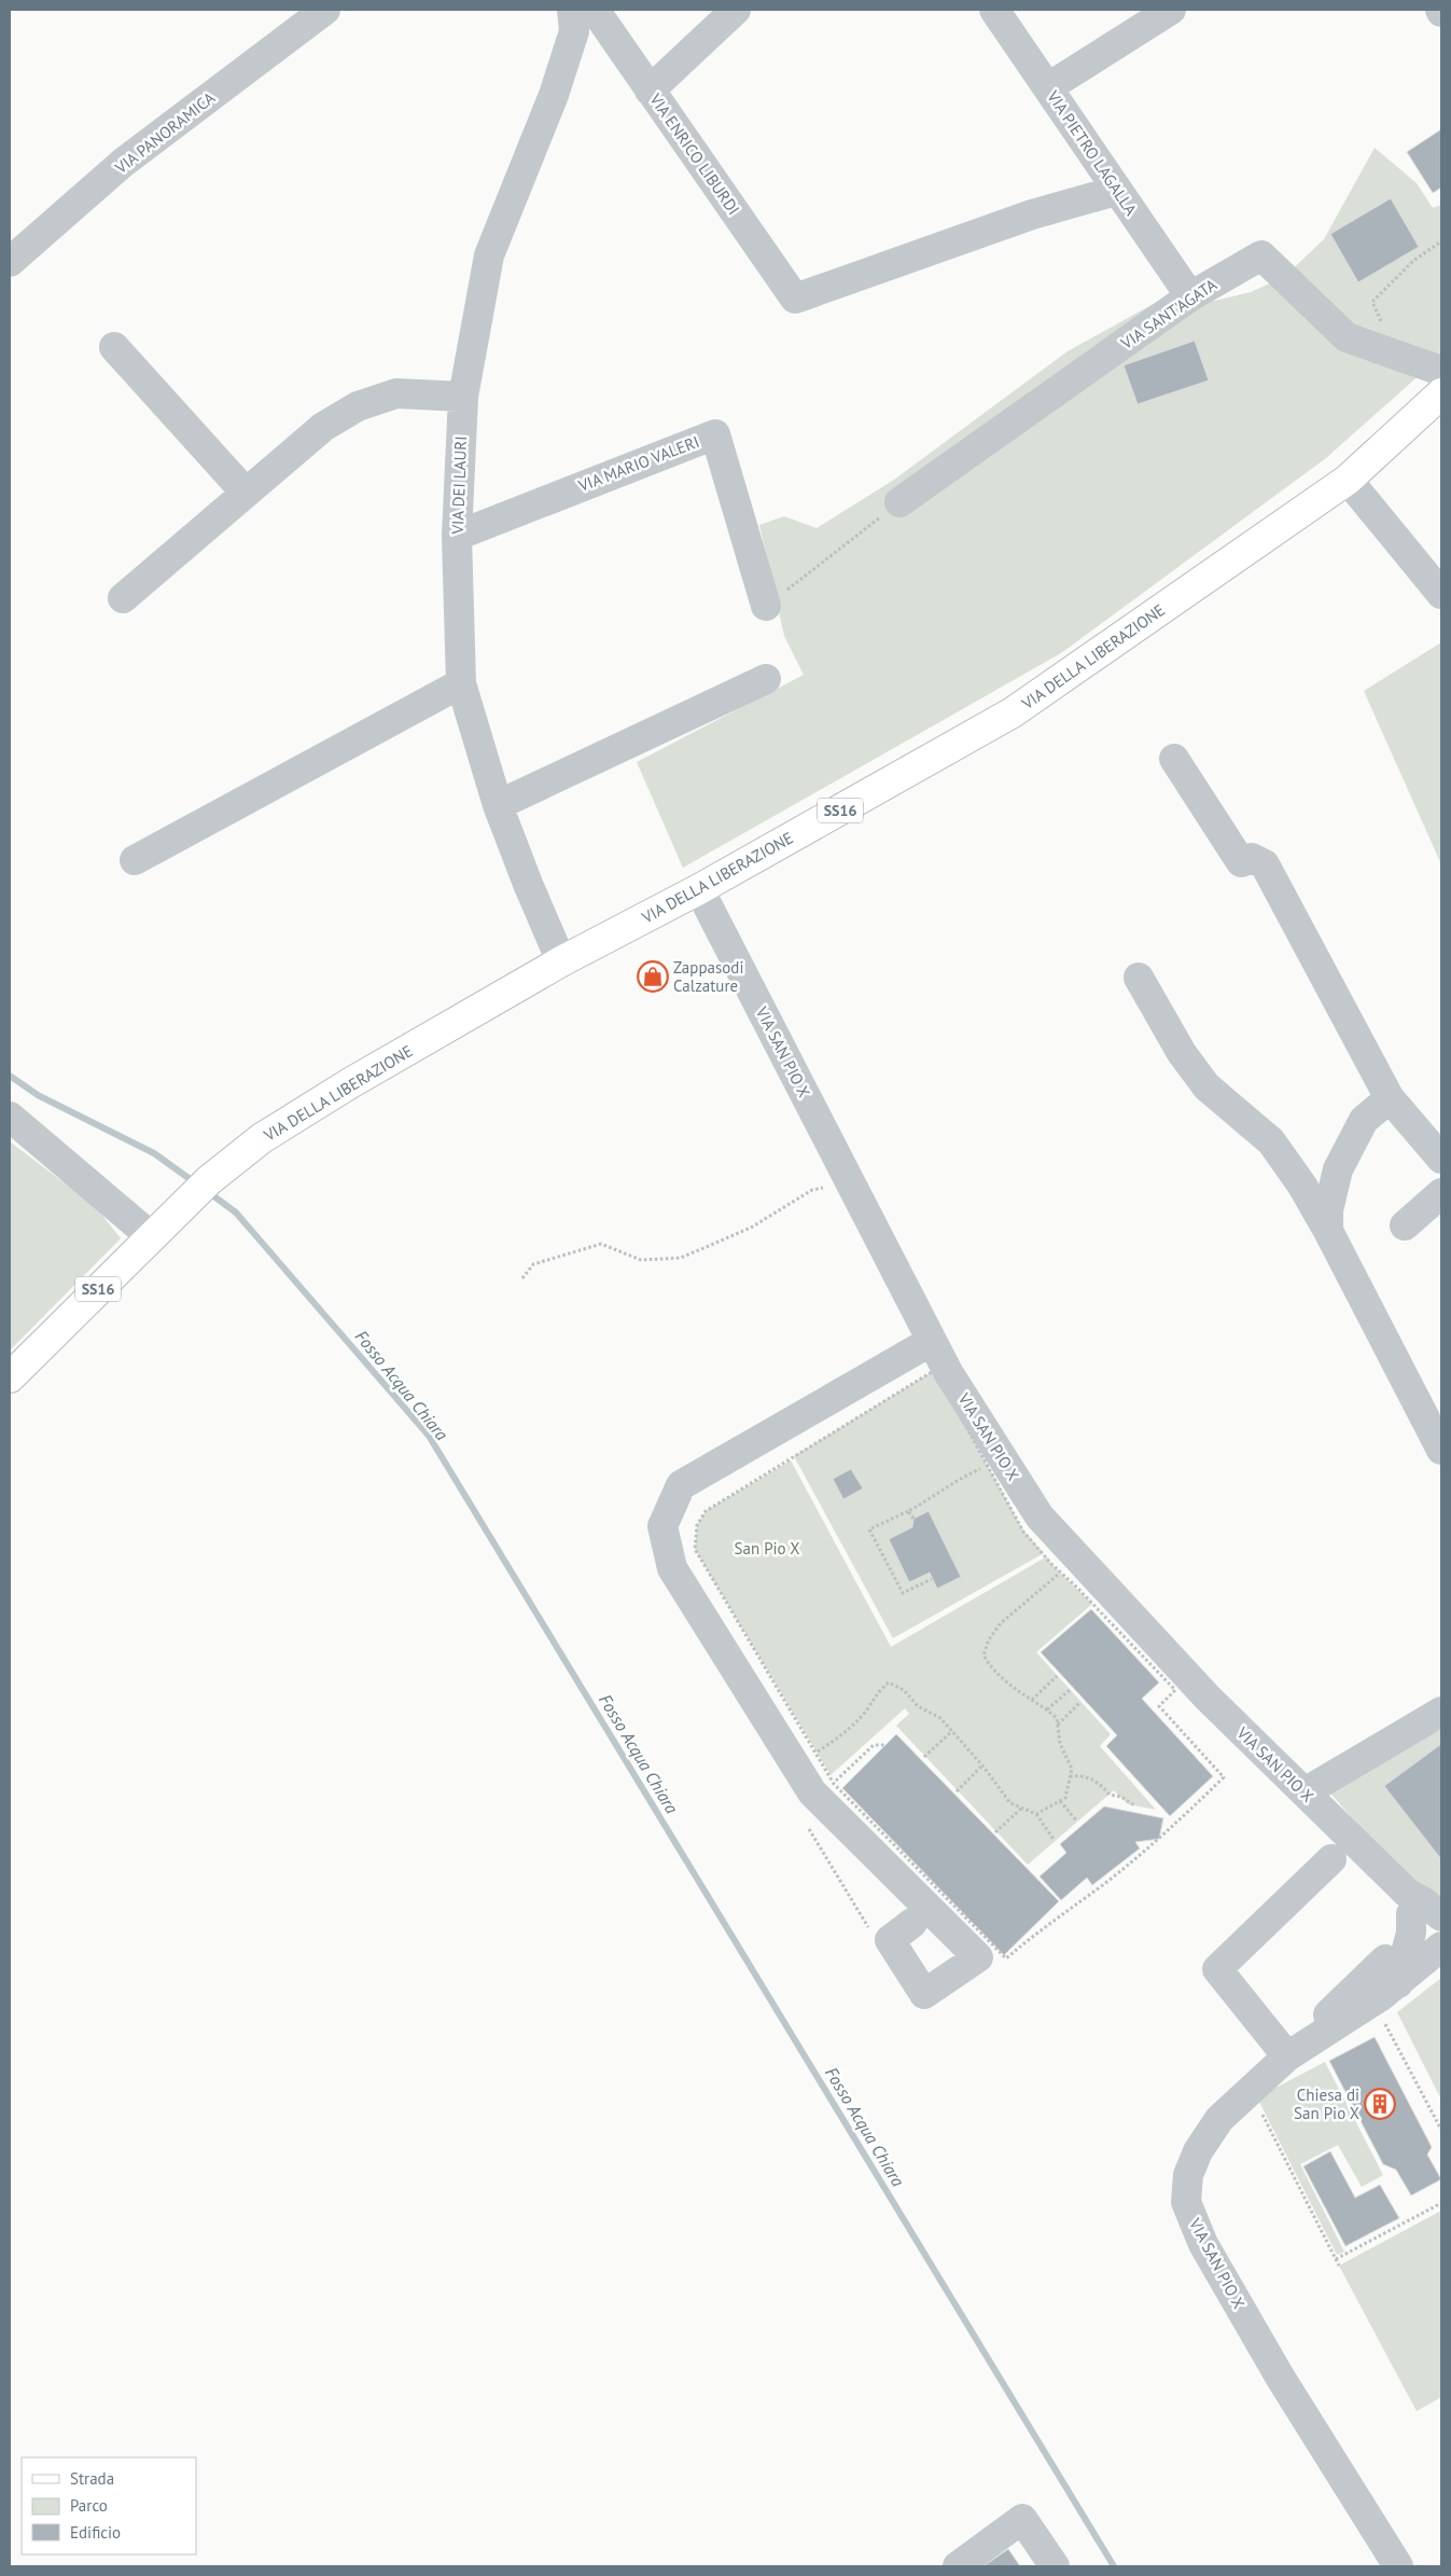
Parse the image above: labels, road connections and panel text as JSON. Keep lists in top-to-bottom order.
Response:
{
  "streets": {
    "main road": ["VIA DELLA LIBERAZIONE", "SS16"],
    "street": [
      "VIA PANORAMICA",
      "VIA PIETRO LAGALLA",
      "VIA ENRICO LIBURDI",
      "VIA SANT'AGATA",
      "VIA MARIO VALERI",
      "VIA DEI LAURI",
      "VIA SAN PIO X"
    ]
  },
  "crossings": [
    ["VIA PIETRO LAGALLA", "VIA ENRICO LIBURDI"],
    ["VIA PIETRO LAGALLA", "VIA SANT'AGATA"],
    ["VIA MARIO VALERI", "VIA DEI LAURI"],
    ["VIA DEI LAURI", "VIA DELLA LIBERAZIONE"],
    ["VIA DELLA LIBERAZIONE", "VIA SAN PIO X"]
  ],
  "water": ["Fosso Acqua Chiara"],
  "parks": ["San Pio X"],
  "places": {
    "shop": ["Zappasodi Calzature"],
    "building": ["Chiesa di San Pio X"]
  },
  "legend": ["Strada", "Parco", "Edificio"]
}
